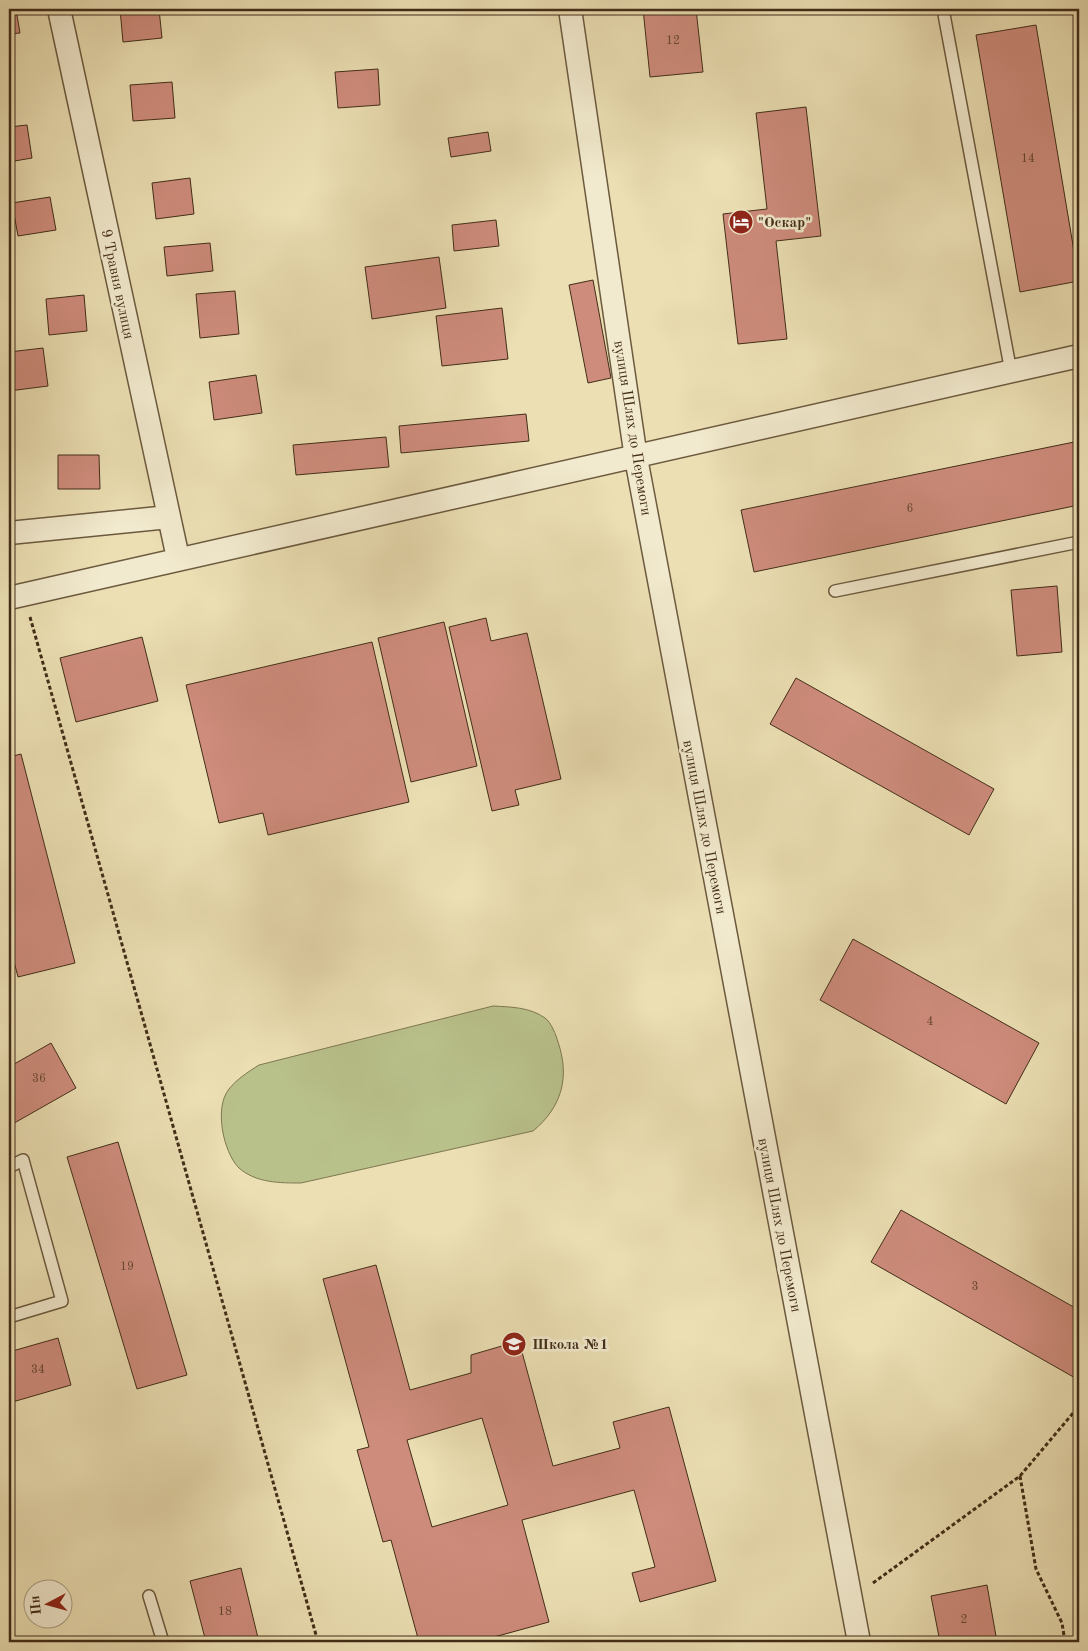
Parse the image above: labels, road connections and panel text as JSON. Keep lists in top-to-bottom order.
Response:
{
  "streets": {
    "street": ["9 Травня вулиця", "вулиця Шлях до Перемоги"]
  },
  "places": {
    "hotel": ["\"Оскар\""],
    "school or university": ["Школа №1"]
  },
  "house_numbers": [
    "12",
    "14",
    "6",
    "4",
    "36",
    "19",
    "3",
    "34",
    "18",
    "2"
  ],
  "north": "left"
}
